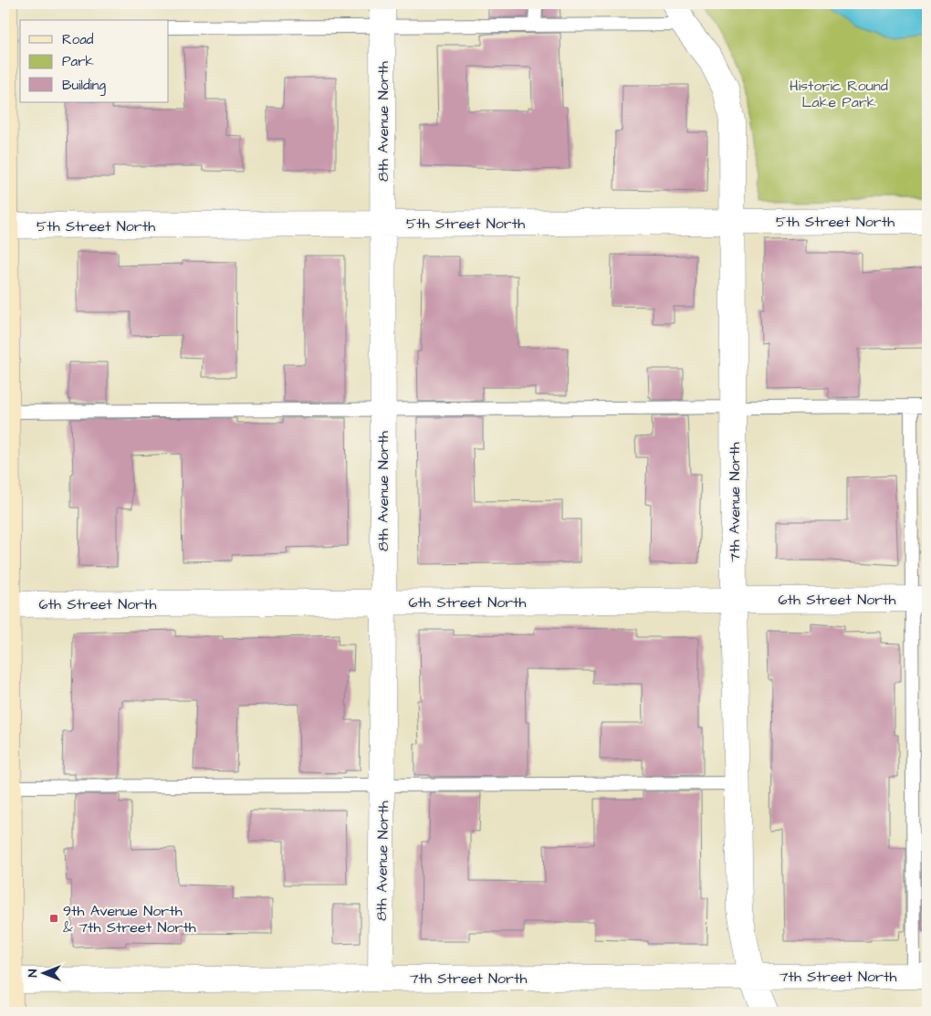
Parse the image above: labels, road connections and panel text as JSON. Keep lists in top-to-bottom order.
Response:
{
  "streets": {
    "street": [
      "8th Avenue North",
      "5th Street North",
      "7th Avenue North",
      "6th Street North",
      "7th Street North"
    ]
  },
  "crossings": [
    ["8th Avenue North", "5th Street North"],
    ["8th Avenue North", "6th Street North"],
    ["8th Avenue North", "7th Street North"],
    ["5th Street North", "7th Avenue North"],
    ["7th Avenue North", "6th Street North"],
    ["7th Avenue North", "7th Street North"]
  ],
  "parks": ["Historic Round Lake Park"],
  "places": {
    "transit": ["9th Avenue North & 7th Street North"]
  },
  "legend": ["Road", "Park", "Building"],
  "north": "left"
}
